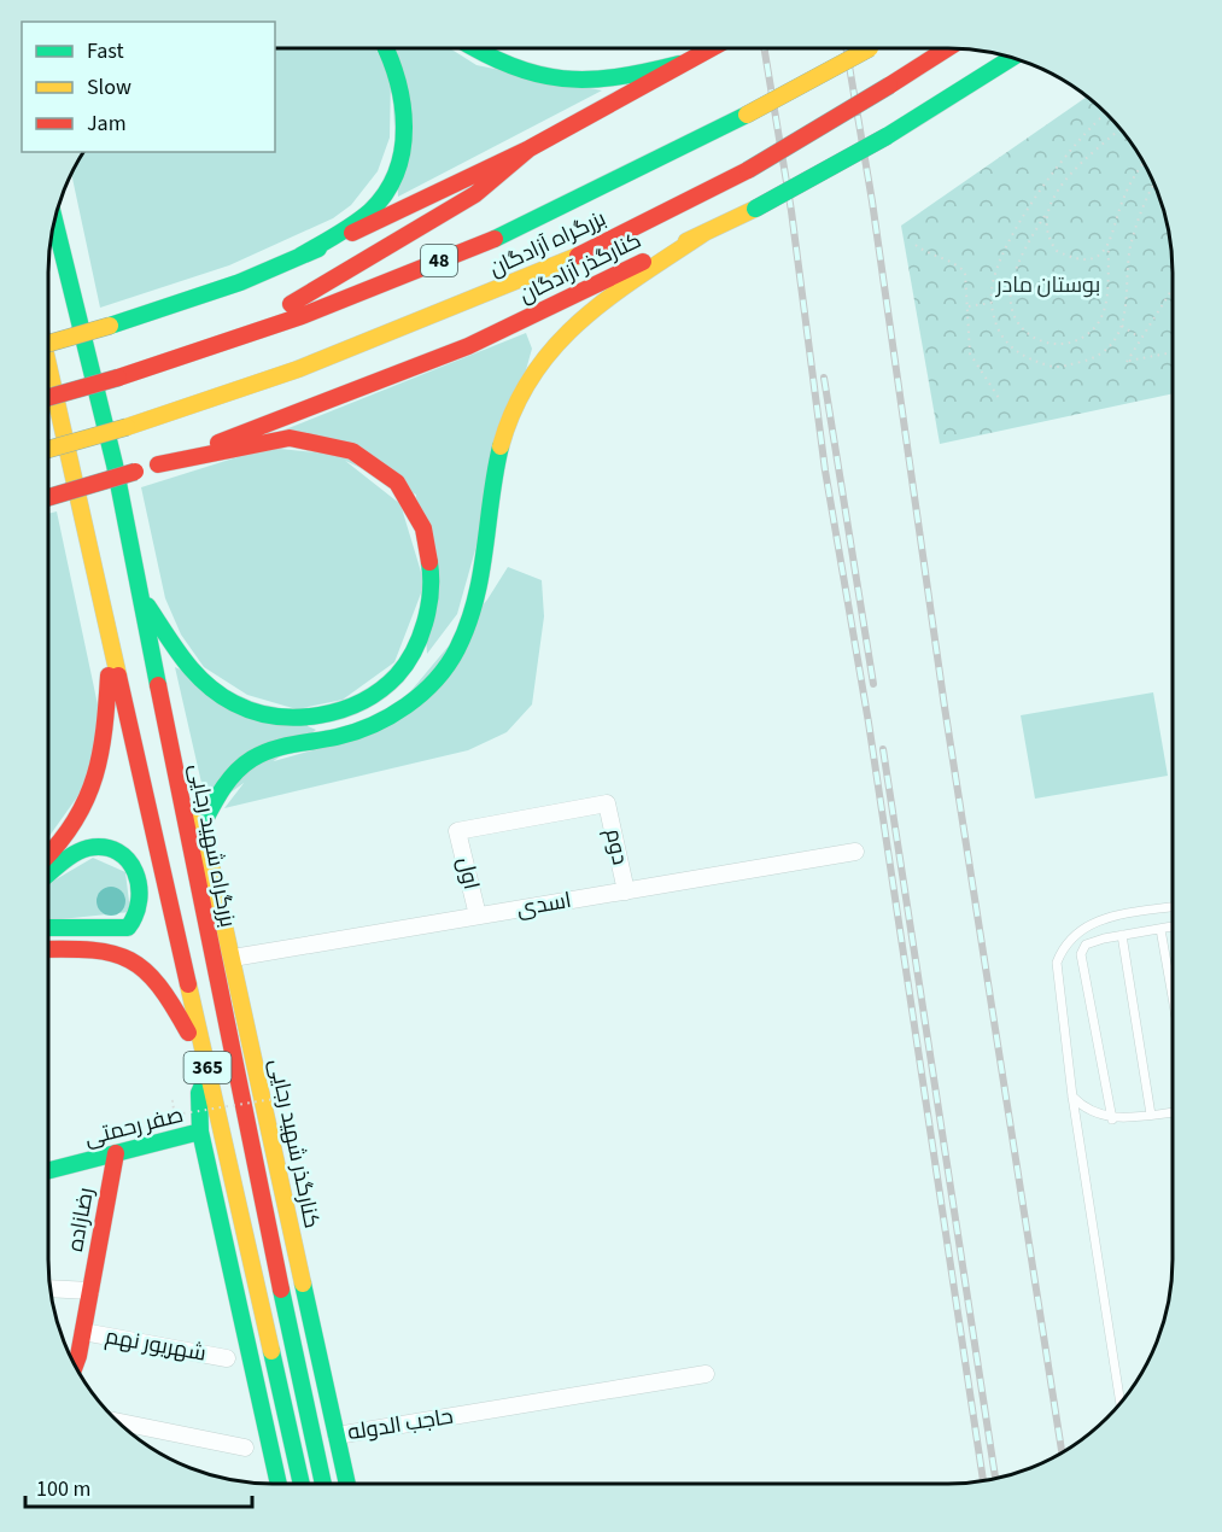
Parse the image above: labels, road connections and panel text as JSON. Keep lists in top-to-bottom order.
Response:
{
  "streets": {
    "main road": [
      "بزرگراه آزادگان",
      "48",
      "کنارگذر آزادگان",
      "بزرگراه شهید رجایی",
      "365",
      "صفر رحمتی",
      "کنارگذر شهید رجایی",
      "رضازاده"
    ],
    "street": [
      "دوم",
      "اول",
      "اسدی",
      "شهریور نهم",
      "حاجب الدوله"
    ]
  },
  "crossings": [
    ["بزرگراه شهید رجایی", "کنارگذر شهید رجایی"],
    ["دوم", "اول"],
    ["دوم", "اسدی"],
    ["اول", "اسدی"],
    ["اسدی", "کنارگذر شهید رجایی"],
    ["صفر رحمتی", "رضازاده"],
    ["کنارگذر شهید رجایی", "حاجب الدوله"],
    ["رضازاده", "شهریور نهم"]
  ],
  "parks": ["بوستان مادر"],
  "legend": ["Fast", "Slow", "Jam"],
  "scale_bar": "100 m"
}
